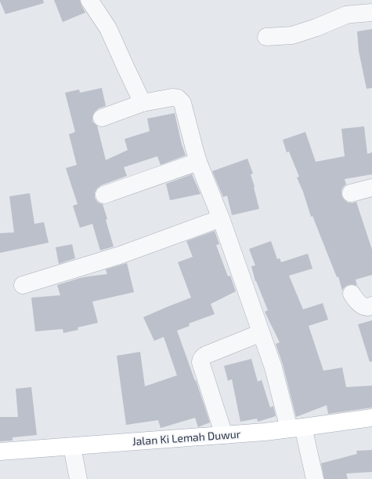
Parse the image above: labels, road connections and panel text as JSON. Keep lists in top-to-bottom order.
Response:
{
  "streets": {
    "main road": ["Jalan Ki Lemah Duwur"]
  }
}
